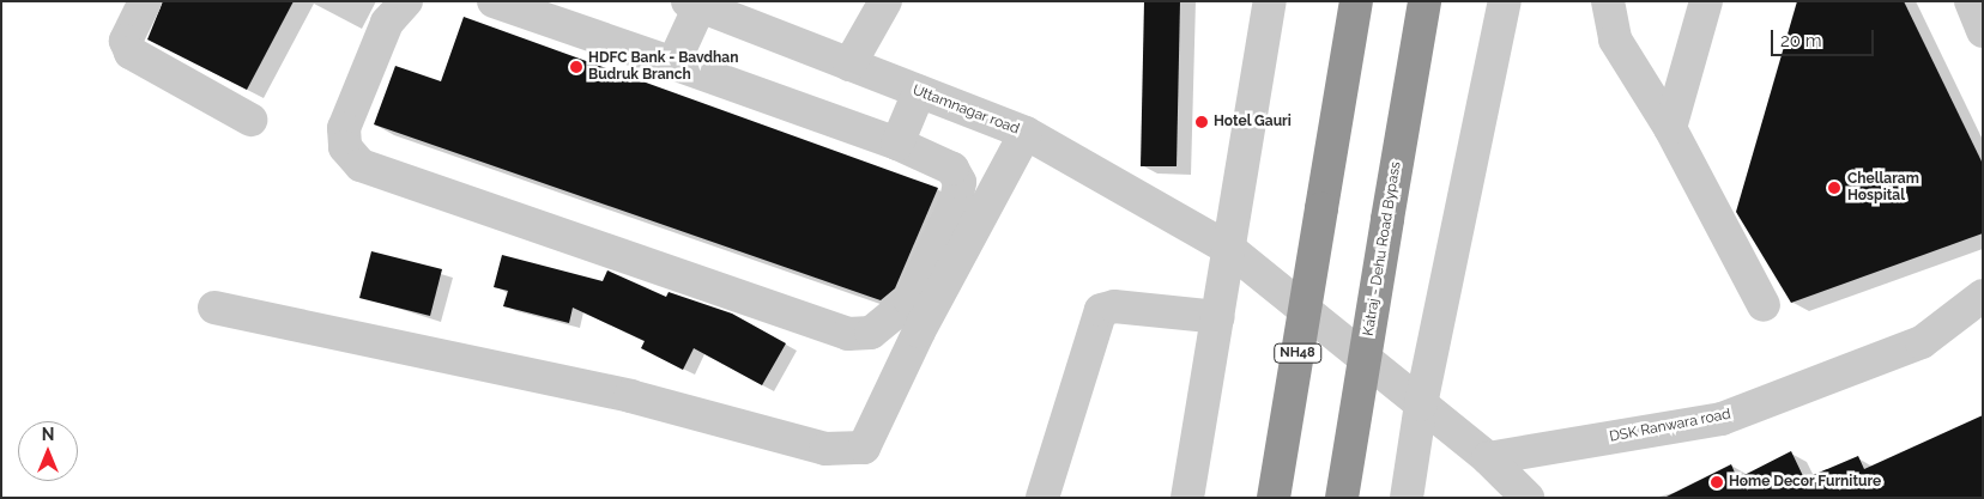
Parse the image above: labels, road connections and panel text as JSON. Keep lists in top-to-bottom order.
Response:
{
  "streets": {
    "highway": ["Katraj - Dehu Road Bypass", "NH48"],
    "street": ["Uttamnagar road", "DSK Ranwara road"]
  },
  "places": [
    "HDFC Bank - Bavdhan Budruk Branch",
    "Hotel Gauri",
    "Chellaram Hospital",
    "Home Decor Furniture"
  ],
  "scale_bar": "20 m",
  "north": "top"
}
